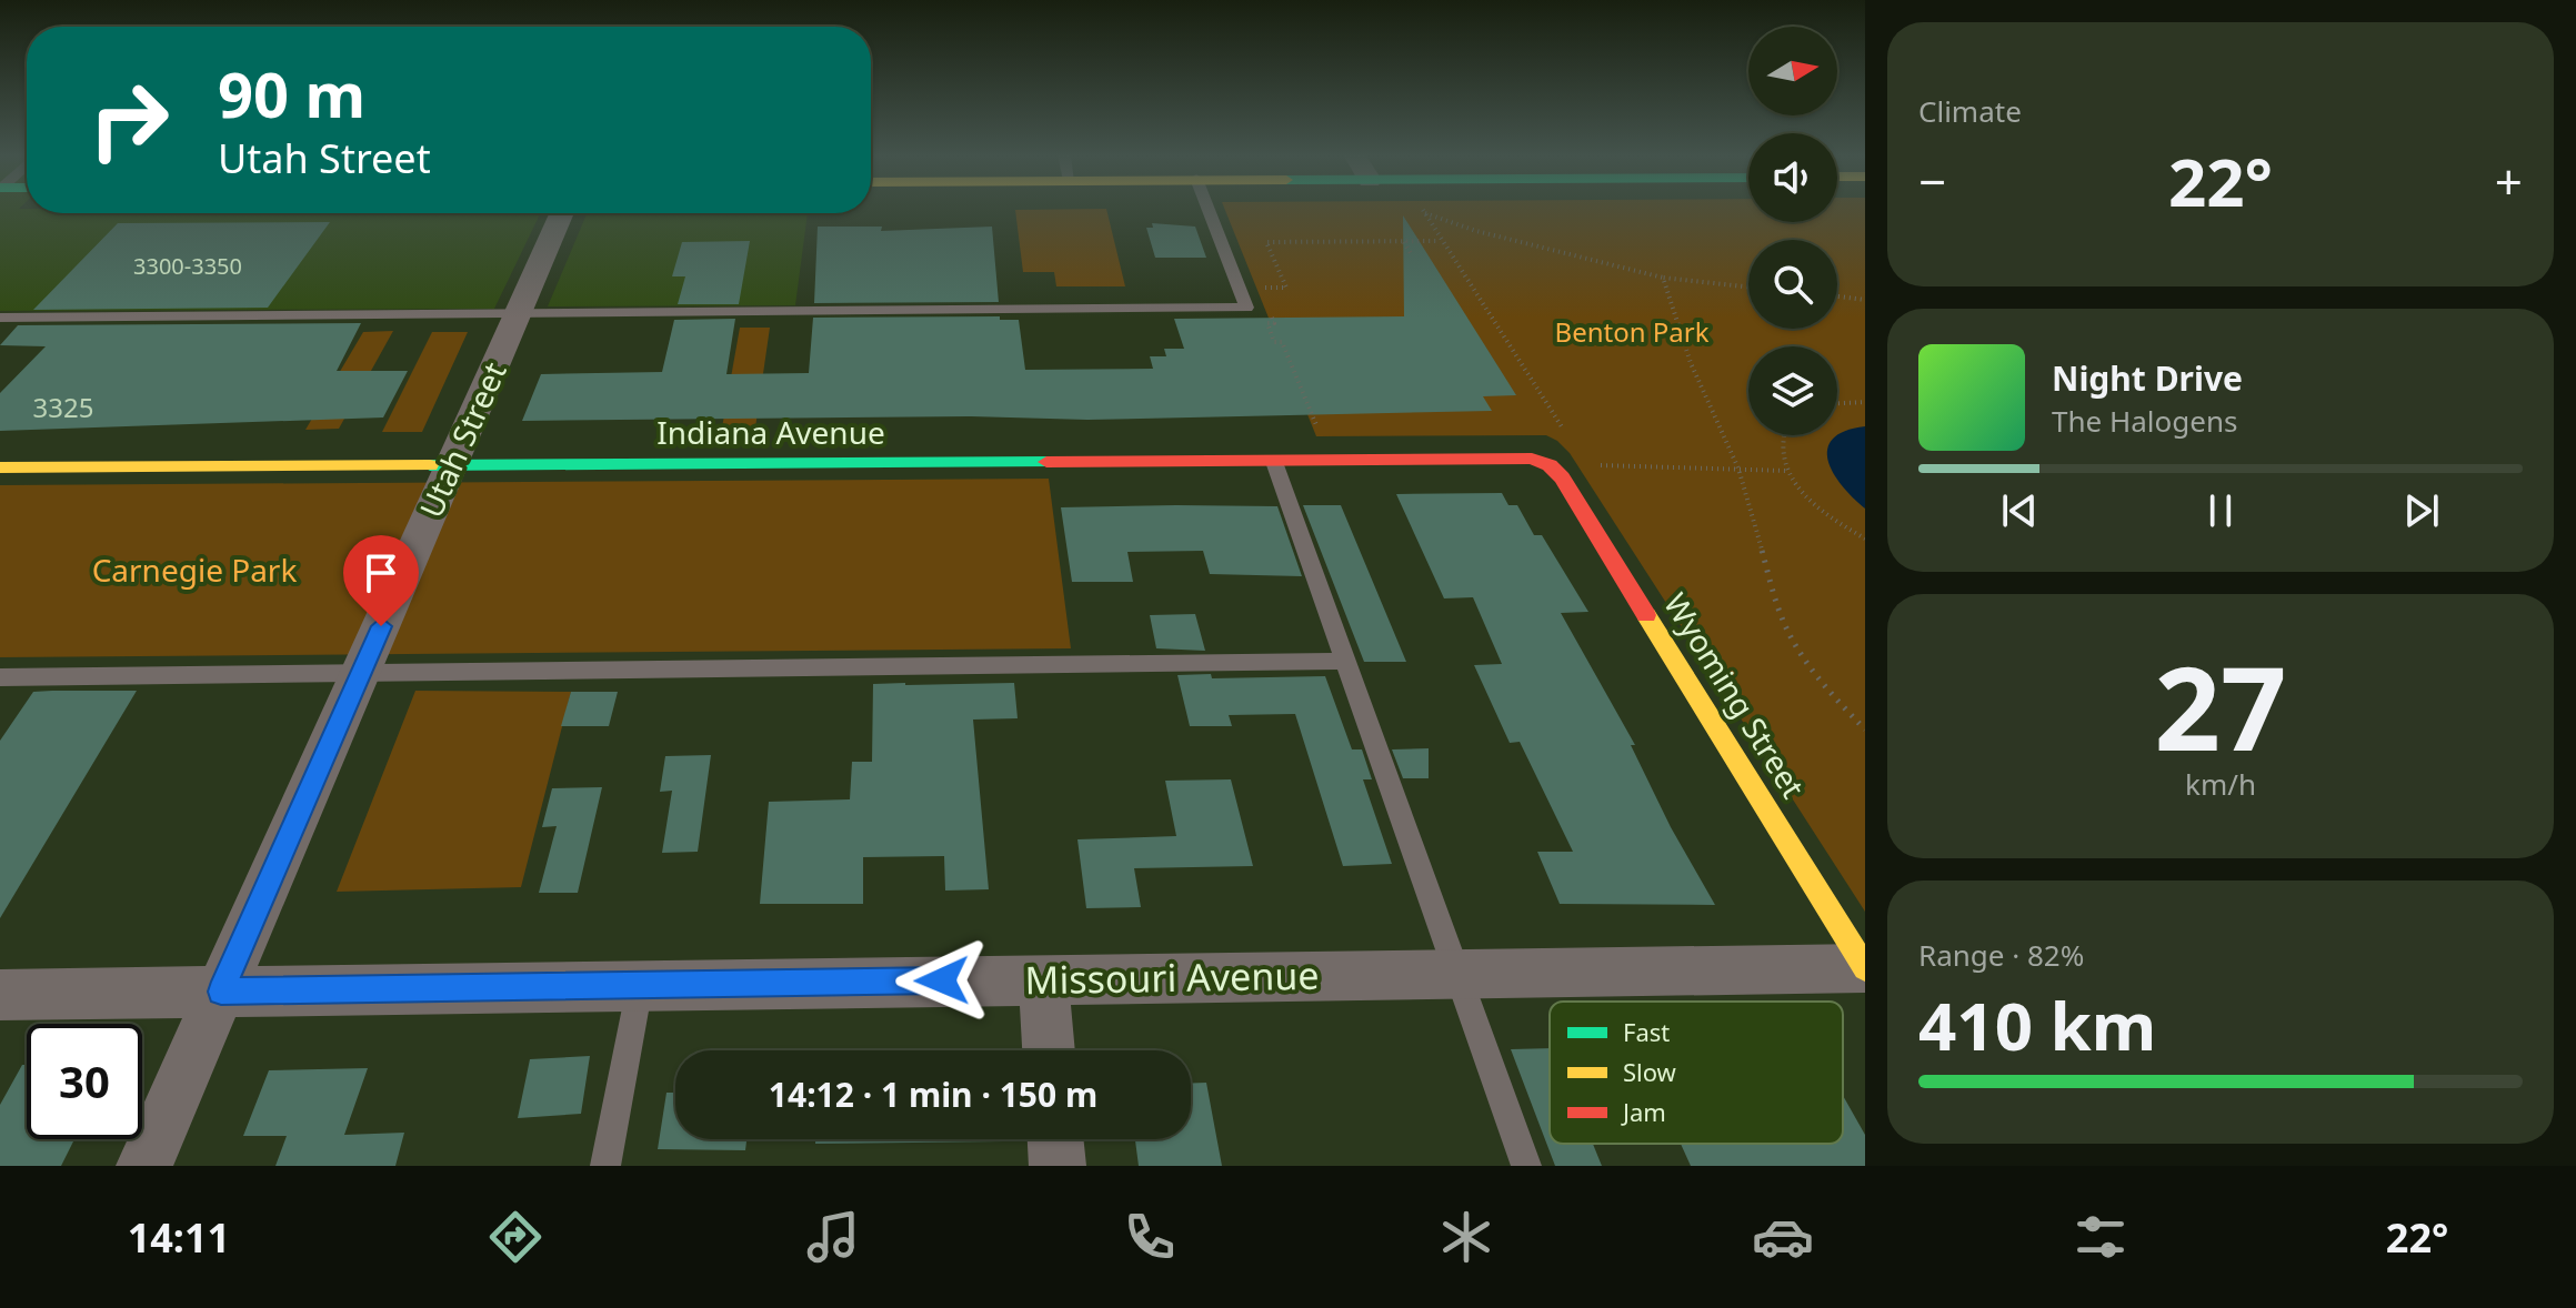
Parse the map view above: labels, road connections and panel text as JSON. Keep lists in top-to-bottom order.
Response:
{
  "streets": {
    "street": [
      "Indiana Avenue",
      "Utah Street",
      "Wyoming Street",
      "Missouri Avenue"
    ]
  },
  "crossings": [
    ["Indiana Avenue", "Utah Street"],
    ["Indiana Avenue", "Wyoming Street"],
    ["Utah Street", "Missouri Avenue"],
    ["Wyoming Street", "Missouri Avenue"]
  ],
  "parks": ["Benton Park", "Carnegie Park"],
  "house_numbers": ["3300-3350", "3325"],
  "legend": ["Fast", "Slow", "Jam"],
  "north": "right",
  "page": {
    "tile": [
      "Climate",
      ["27", "km/h"],
      ["Range · 82%", "410 km"]
    ],
    "turn": ["90 m", "Utah Street"],
    "heat": ["−", "22°", "+"],
    "song": ["Night Drive", "The Halogens"],
    "limit": "30",
    "trip": "14:12 · 1 min · 150 m",
    "tabs": ["14:11", "22°"]
  }
}
